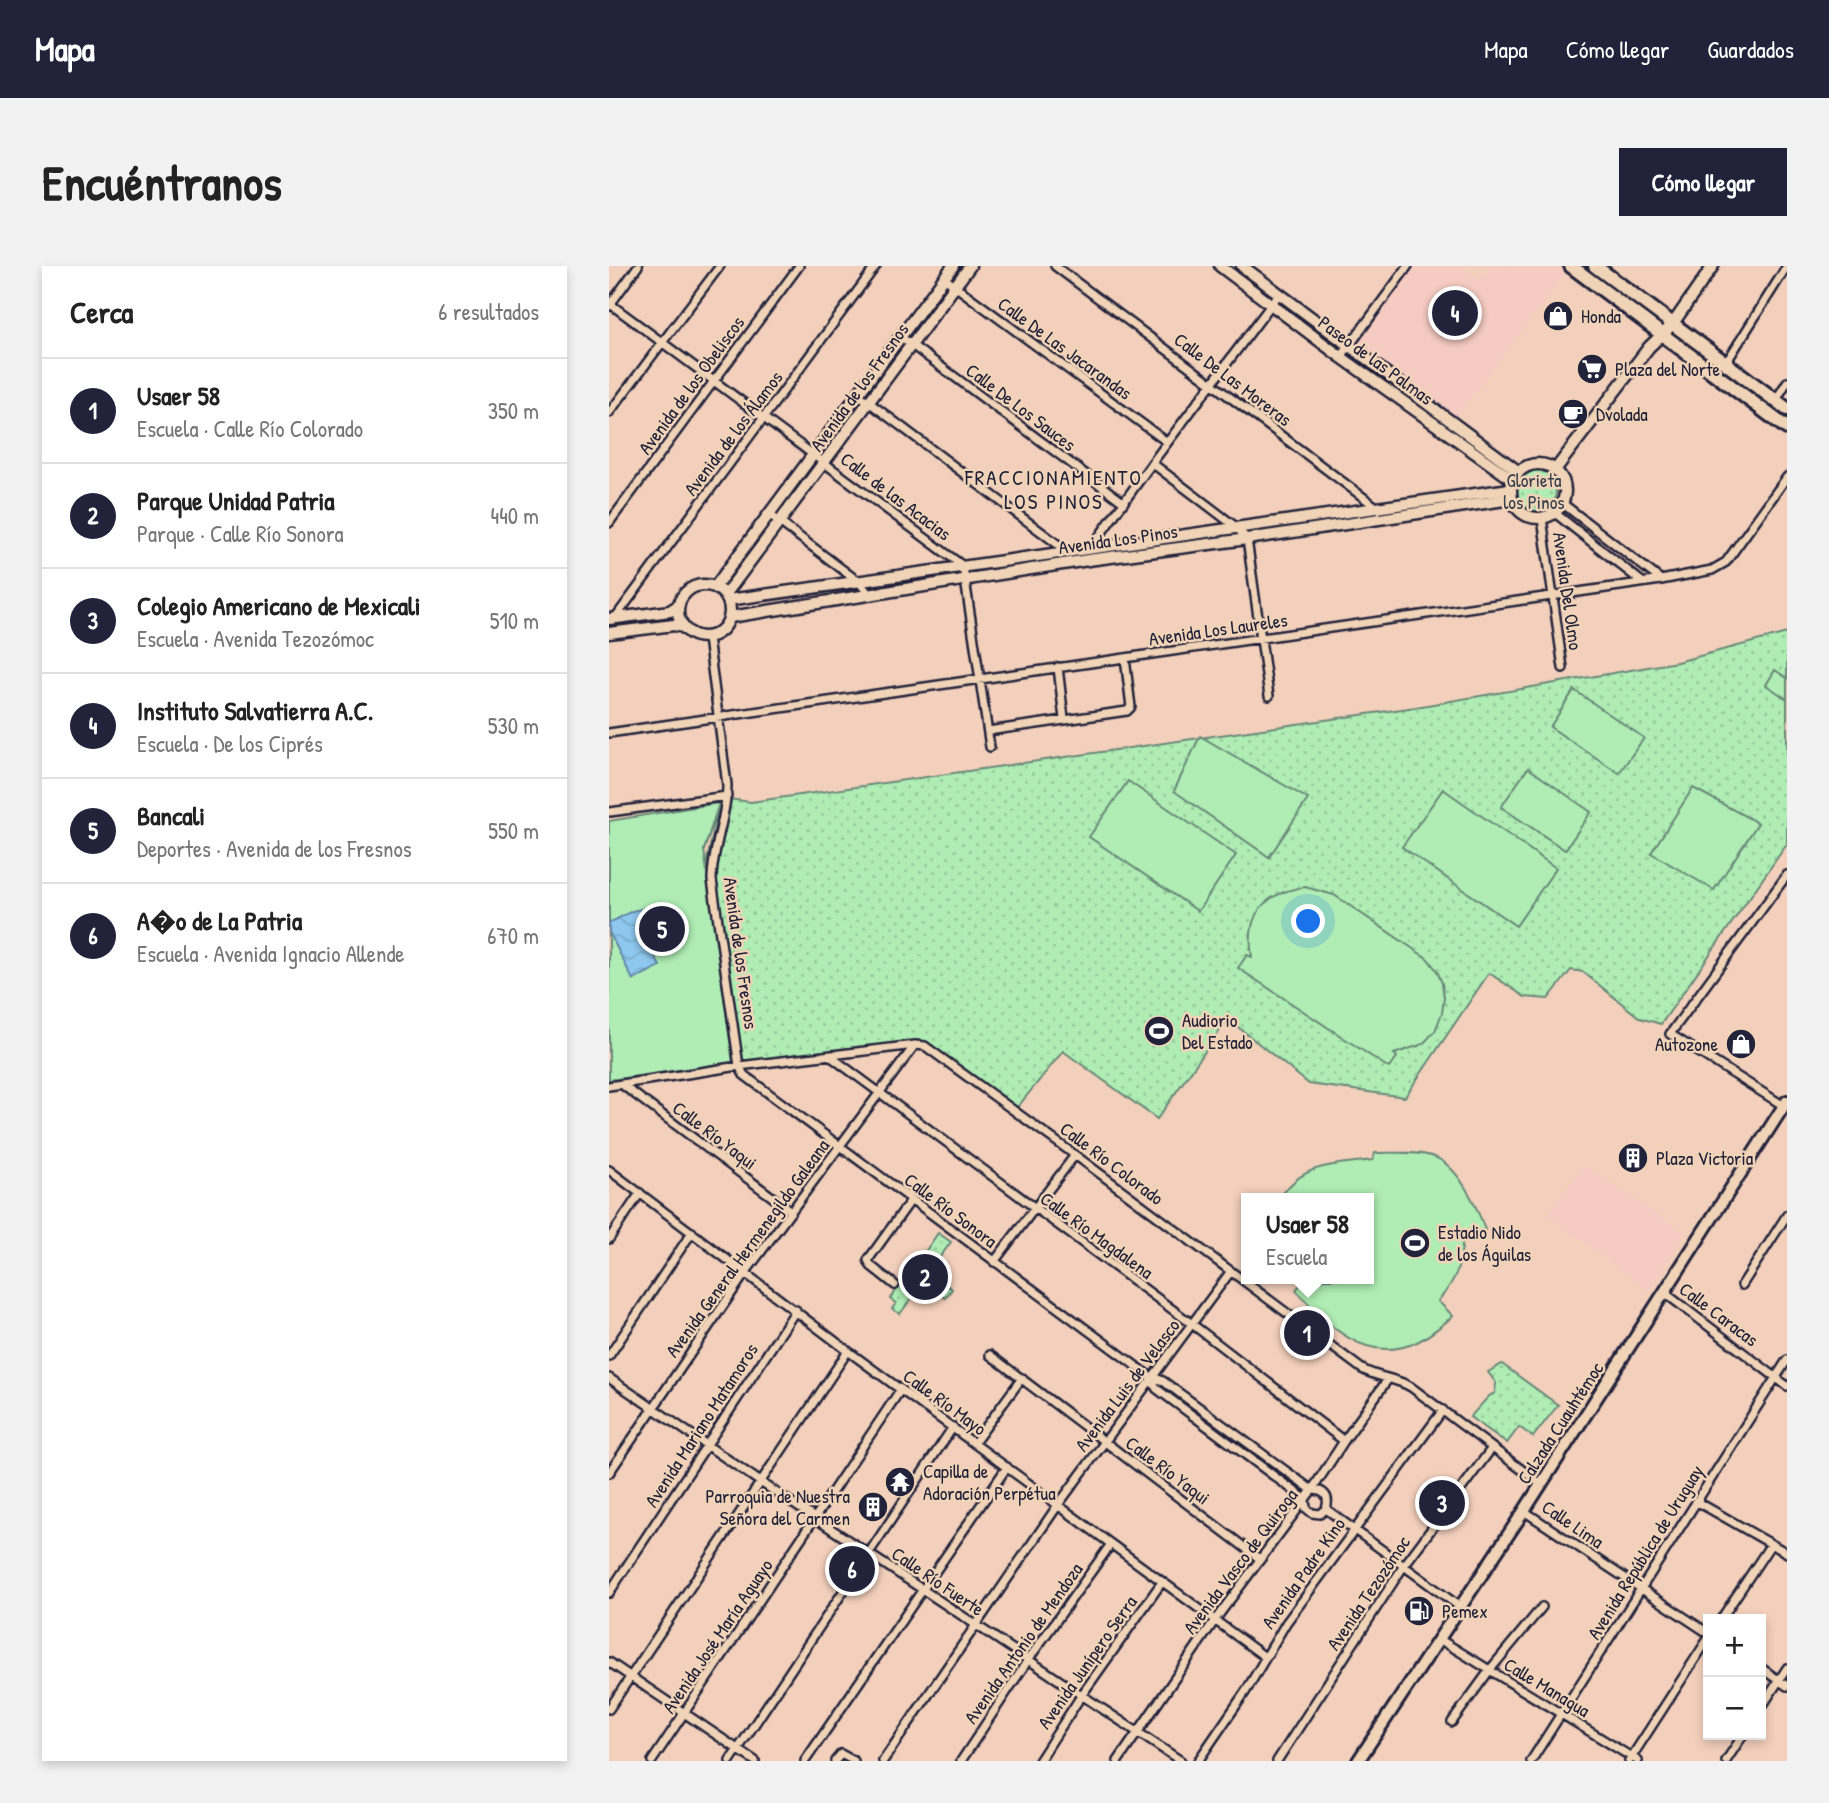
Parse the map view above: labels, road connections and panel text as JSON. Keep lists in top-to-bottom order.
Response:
{
  "streets": {
    "main road": ["Calzada Cuauhtémoc"],
    "street": [
      "Calle De Las Jacarandas",
      "Paseo de las Palmas",
      "Calle De Las Moreras",
      "Avenida de los Obeliscos",
      "Avenida de los Fresnos",
      "Calle De Los Sauces",
      "Avenida de los Álamos",
      "Calle de las Acacias",
      "Avenida Los Pinos",
      "Avenida Del Olmo",
      "Avenida Los Laureles",
      "Calle Río Yaqui",
      "Calle Río Colorado",
      "Calle Río Sonora",
      "Calle Río Magdalena",
      "Avenida General Hermenegildo Galeana",
      "Calle Caracas",
      "Avenida Luis de Velasco",
      "Calle Río Mayo",
      "Avenida Mariano Matamoros",
      "Calle Lima",
      "Avenida República de Uruguay",
      "Avenida Vasco de Quiroga",
      "Avenida Padre Kino",
      "Calle Río Fuerte",
      "Avenida Tezozómoc",
      "Avenida José María Aguayo",
      "Avenida Antonio de Mendoza",
      "Avenida Junípero Serra",
      "Calle Managua"
    ]
  },
  "crossings": [
    ["Calle De Las Jacarandas", "Avenida de los Fresnos"],
    ["Paseo de las Palmas", "Avenida Los Pinos"],
    ["Paseo de las Palmas", "Avenida Del Olmo"],
    ["Calle De Las Moreras", "Avenida Los Pinos"],
    ["Avenida de los Obeliscos", "Calle de las Acacias"],
    ["Avenida de los Fresnos", "Calle De Los Sauces"],
    ["Avenida de los Fresnos", "Calle de las Acacias"],
    ["Avenida de los Fresnos", "Avenida Los Pinos"],
    ["Avenida de los Fresnos", "Avenida Los Laureles"],
    ["Avenida de los Fresnos", "Calle Río Sonora"],
    ["Avenida de los Álamos", "Calle de las Acacias"],
    ["Calle de las Acacias", "Avenida Los Pinos"],
    ["Avenida Los Pinos", "Avenida Del Olmo"],
    ["Avenida Del Olmo", "Avenida Los Laureles"],
    ["Calle Río Yaqui", "Avenida General Hermenegildo Galeana"],
    ["Calle Río Yaqui", "Avenida Luis de Velasco"],
    ["Calle Río Yaqui", "Avenida Vasco de Quiroga"],
    ["Calle Río Colorado", "Avenida General Hermenegildo Galeana"],
    ["Calle Río Colorado", "Avenida Luis de Velasco"],
    ["Calle Río Colorado", "Calzada Cuauhtémoc"],
    ["Calle Río Colorado", "Avenida Vasco de Quiroga"],
    ["Calle Río Colorado", "Avenida Padre Kino"],
    ["Calle Río Colorado", "Avenida Tezozómoc"],
    ["Calle Río Sonora", "Avenida General Hermenegildo Galeana"],
    ["Calle Río Sonora", "Avenida Luis de Velasco"],
    ["Calle Río Sonora", "Calzada Cuauhtémoc"],
    ["Calle Río Sonora", "Avenida Vasco de Quiroga"],
    ["Calle Río Sonora", "Avenida Padre Kino"],
    ["Calle Río Sonora", "Avenida Tezozómoc"],
    ["Calle Río Magdalena", "Avenida General Hermenegildo Galeana"],
    ["Calle Río Magdalena", "Avenida Luis de Velasco"],
    ["Calle Río Magdalena", "Avenida Vasco de Quiroga"],
    ["Avenida General Hermenegildo Galeana", "Calle Río Mayo"],
    ["Avenida General Hermenegildo Galeana", "Calle Río Fuerte"],
    ["Calle Caracas", "Calzada Cuauhtémoc"],
    ["Calle Caracas", "Avenida República de Uruguay"],
    ["Avenida Luis de Velasco", "Calle Río Mayo"],
    ["Avenida Luis de Velasco", "Calle Río Fuerte"],
    ["Calle Río Mayo", "Avenida Mariano Matamoros"],
    ["Calle Río Mayo", "Avenida Vasco de Quiroga"],
    ["Calle Río Mayo", "Avenida Padre Kino"],
    ["Calle Río Mayo", "Avenida José María Aguayo"],
    ["Calle Río Mayo", "Avenida Antonio de Mendoza"],
    ["Calle Río Mayo", "Avenida Junípero Serra"],
    ["Calzada Cuauhtémoc", "Calle Lima"],
    ["Calzada Cuauhtémoc", "Calle Managua"],
    ["Avenida Mariano Matamoros", "Calle Río Fuerte"],
    ["Calle Lima", "Avenida República de Uruguay"],
    ["Avenida República de Uruguay", "Calle Managua"],
    ["Avenida Vasco de Quiroga", "Calle Río Fuerte"],
    ["Calle Río Fuerte", "Avenida José María Aguayo"],
    ["Calle Río Fuerte", "Avenida Antonio de Mendoza"],
    ["Calle Río Fuerte", "Avenida Junípero Serra"]
  ],
  "districts": ["FRACCIONAMIENTO LOS PINOS"],
  "parks": ["Glorieta los Pinos"],
  "places": {
    "shop": ["Honda", "Autozone"],
    "supermarket": ["Plaza del Norte"],
    "cafe": ["Dvolada"],
    "sports": ["Audiorio Del Estado", "Estadio Nido de los Águilas"],
    "building": ["Plaza Victoria", "Parroquia de Nuestra Señora del Carmen"],
    "temple": ["Capilla de Adoración Perpétua"],
    "fuel station": ["Pemex"]
  },
  "page": {
    "header": "Mapa",
    "nav": ["Mapa", "Cómo llegar", "Guardados"],
    "buttons": "Cómo llegar",
    "title": "Encuéntranos",
    "heading": ["Cerca", "6 resultados"],
    "pins": [
      "4",
      "5",
      "2",
      "1",
      "3",
      "6"
    ],
    "list": [
      {
        "mark": "1",
        "name": "Usaer 58",
        "note": "Escuela · Calle Río Colorado",
        "value": "350 m"
      },
      {
        "mark": "2",
        "name": "Parque Unidad Patria",
        "note": "Parque · Calle Río Sonora",
        "value": "440 m"
      },
      {
        "mark": "3",
        "name": "Colegio Americano de Mexicali",
        "note": "Escuela · Avenida Tezozómoc",
        "value": "510 m"
      },
      {
        "mark": "4",
        "name": "Instituto Salvatierra A.C.",
        "note": "Escuela · De los Ciprés",
        "value": "530 m"
      },
      {
        "mark": "5",
        "name": "Bancali",
        "note": "Deportes · Avenida de los Fresnos",
        "value": "550 m"
      },
      {
        "mark": "6",
        "name": "A�o de La Patria",
        "note": "Escuela · Avenida Ignacio Allende",
        "value": "670 m"
      }
    ],
    "popup": ["Usaer 58", "Escuela"],
    "map_buttons": ["+", "−"]
  }
}
